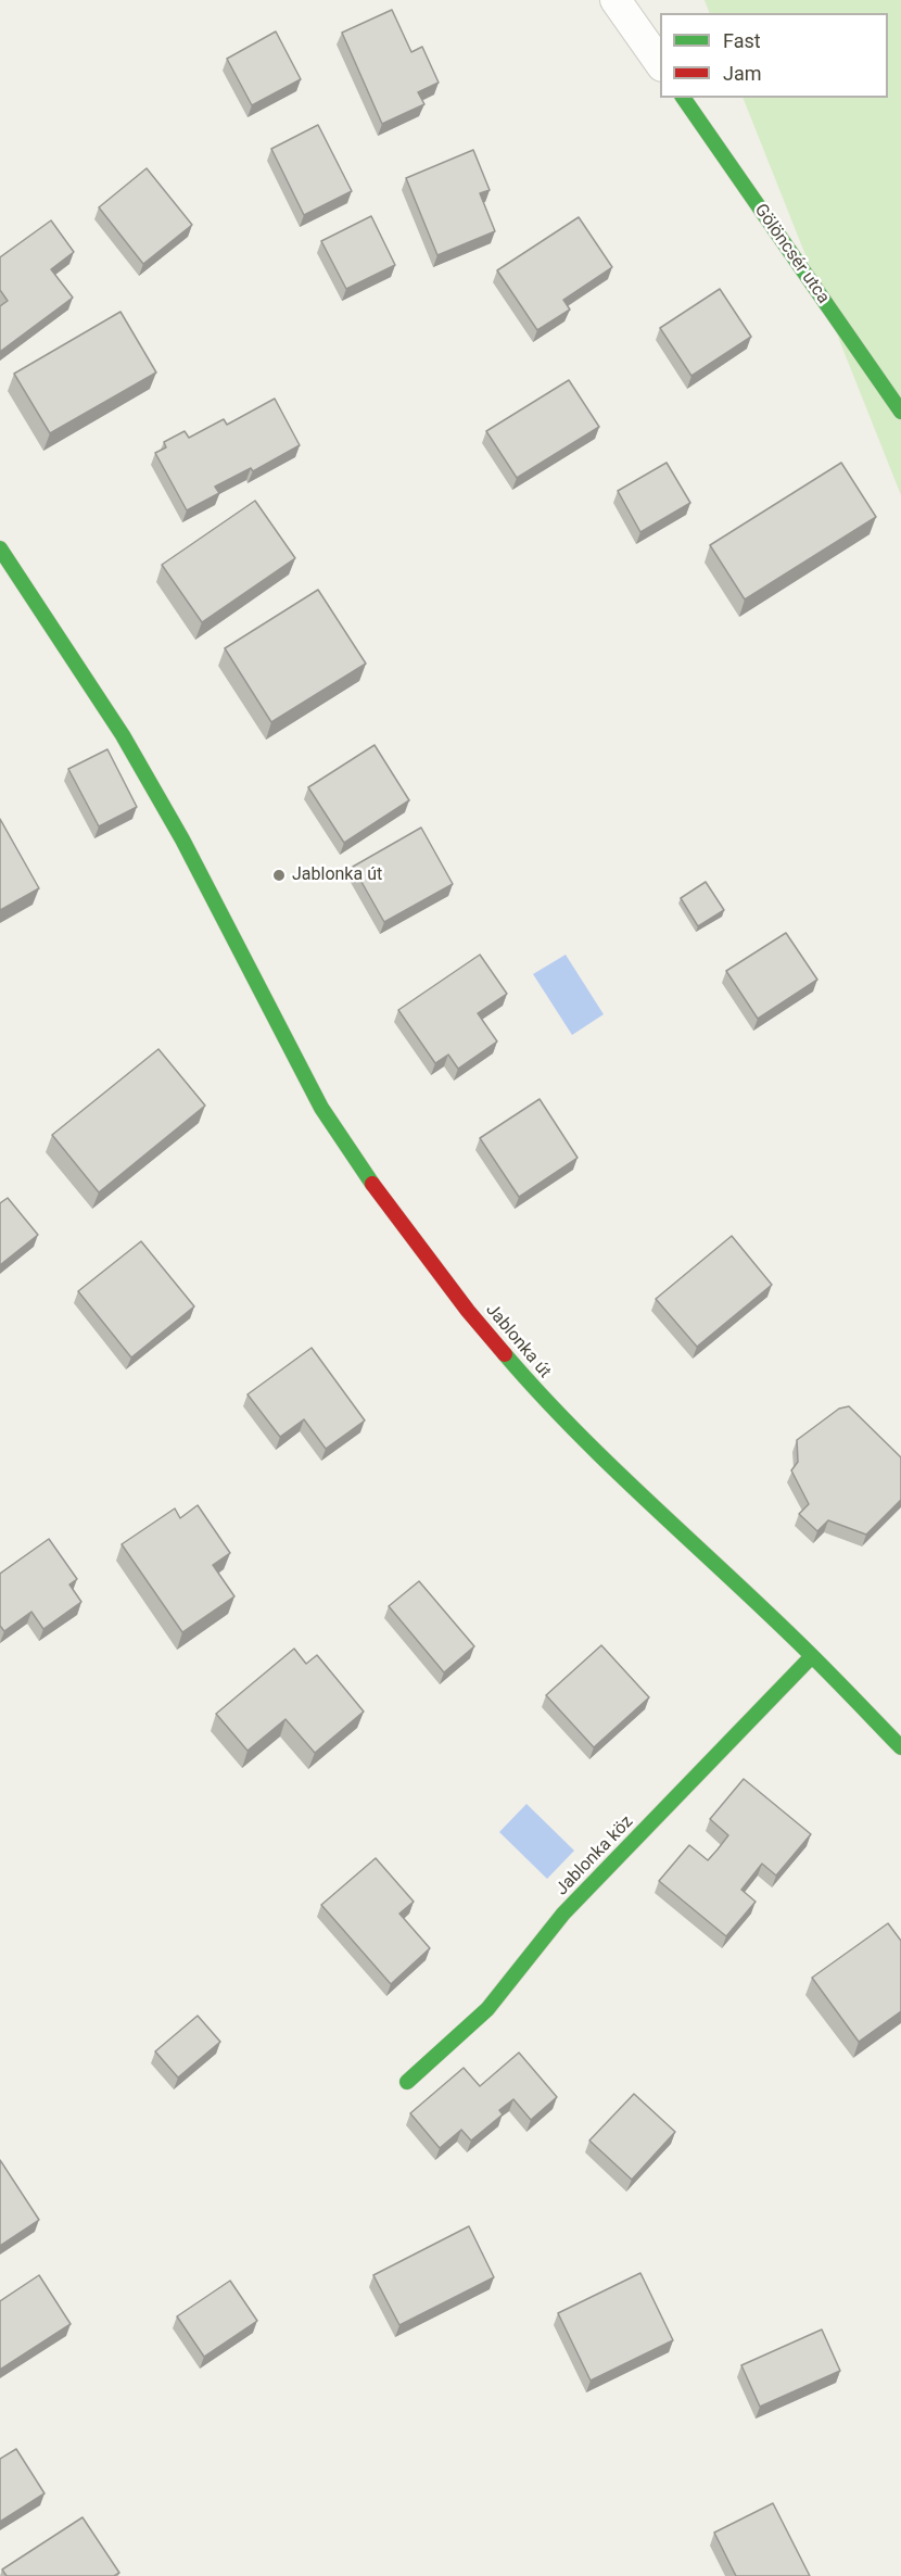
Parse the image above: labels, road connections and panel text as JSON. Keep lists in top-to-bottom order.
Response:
{
  "streets": {
    "street": ["Gölöncsér utca", "Jablonka út", "Jablonka köz"]
  },
  "crossings": [
    ["Jablonka út", "Jablonka köz"]
  ],
  "places": ["Jablonka út"],
  "legend": ["Fast", "Jam"]
}
